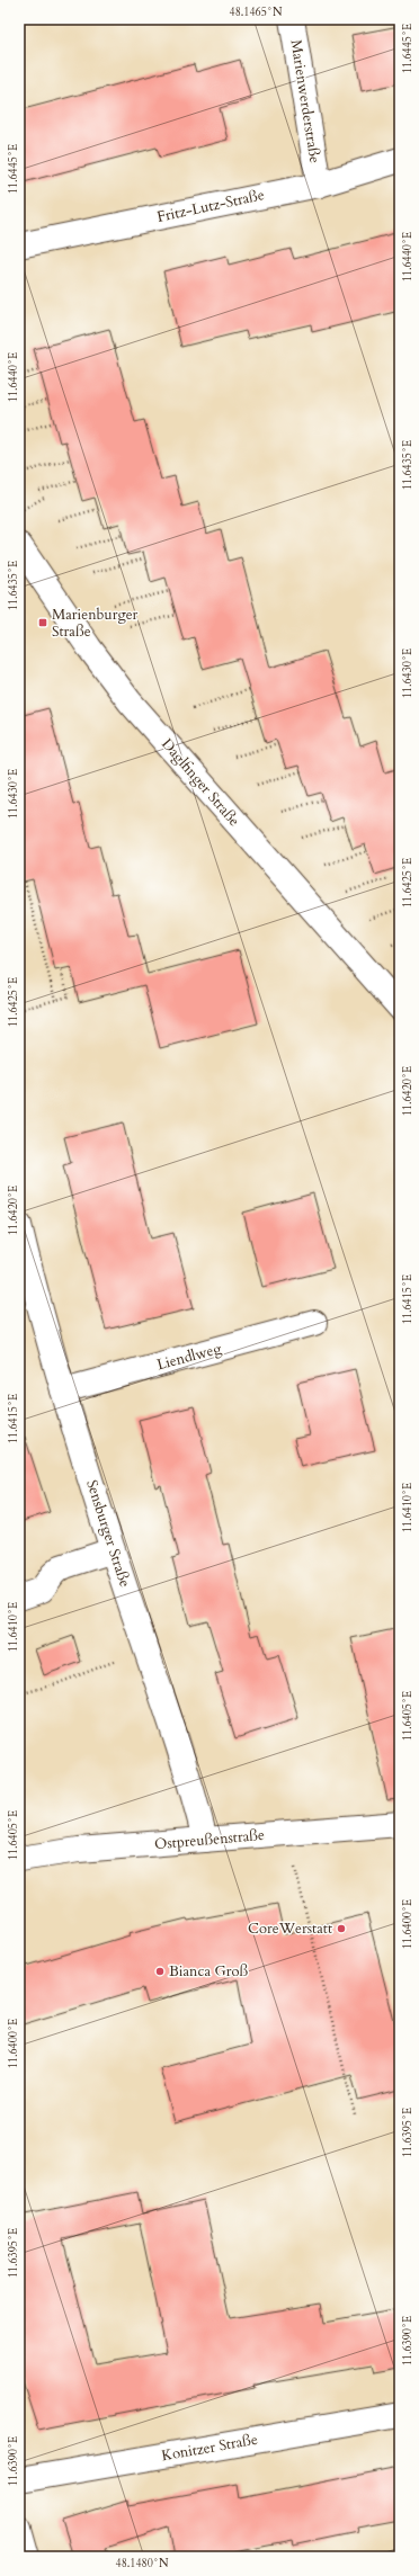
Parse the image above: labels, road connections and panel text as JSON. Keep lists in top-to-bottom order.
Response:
{
  "streets": {
    "street": [
      "Marienwerderstraße",
      "Fritz-Lutz-Straße",
      "Daglfinger Straße",
      "Liendlweg",
      "Sensburger Straße",
      "Ostpreußenstraße",
      "Konitzer Straße"
    ]
  },
  "crossings": [
    ["Marienwerderstraße", "Fritz-Lutz-Straße"],
    ["Liendlweg", "Sensburger Straße"],
    ["Sensburger Straße", "Ostpreußenstraße"]
  ],
  "places": {
    "transit": ["Marienburger Straße"],
    "other": ["CoreWerstatt", "Bianca Groß"]
  },
  "coordinates": [
    "48.1465°N",
    "11.6445°E",
    "11.6440°E",
    "11.6435°E",
    "11.6430°E",
    "11.6425°E",
    "11.6420°E",
    "11.6415°E",
    "11.6410°E",
    "11.6405°E",
    "11.6400°E",
    "11.6395°E",
    "11.6390°E",
    "48.1480°N"
  ]
}
